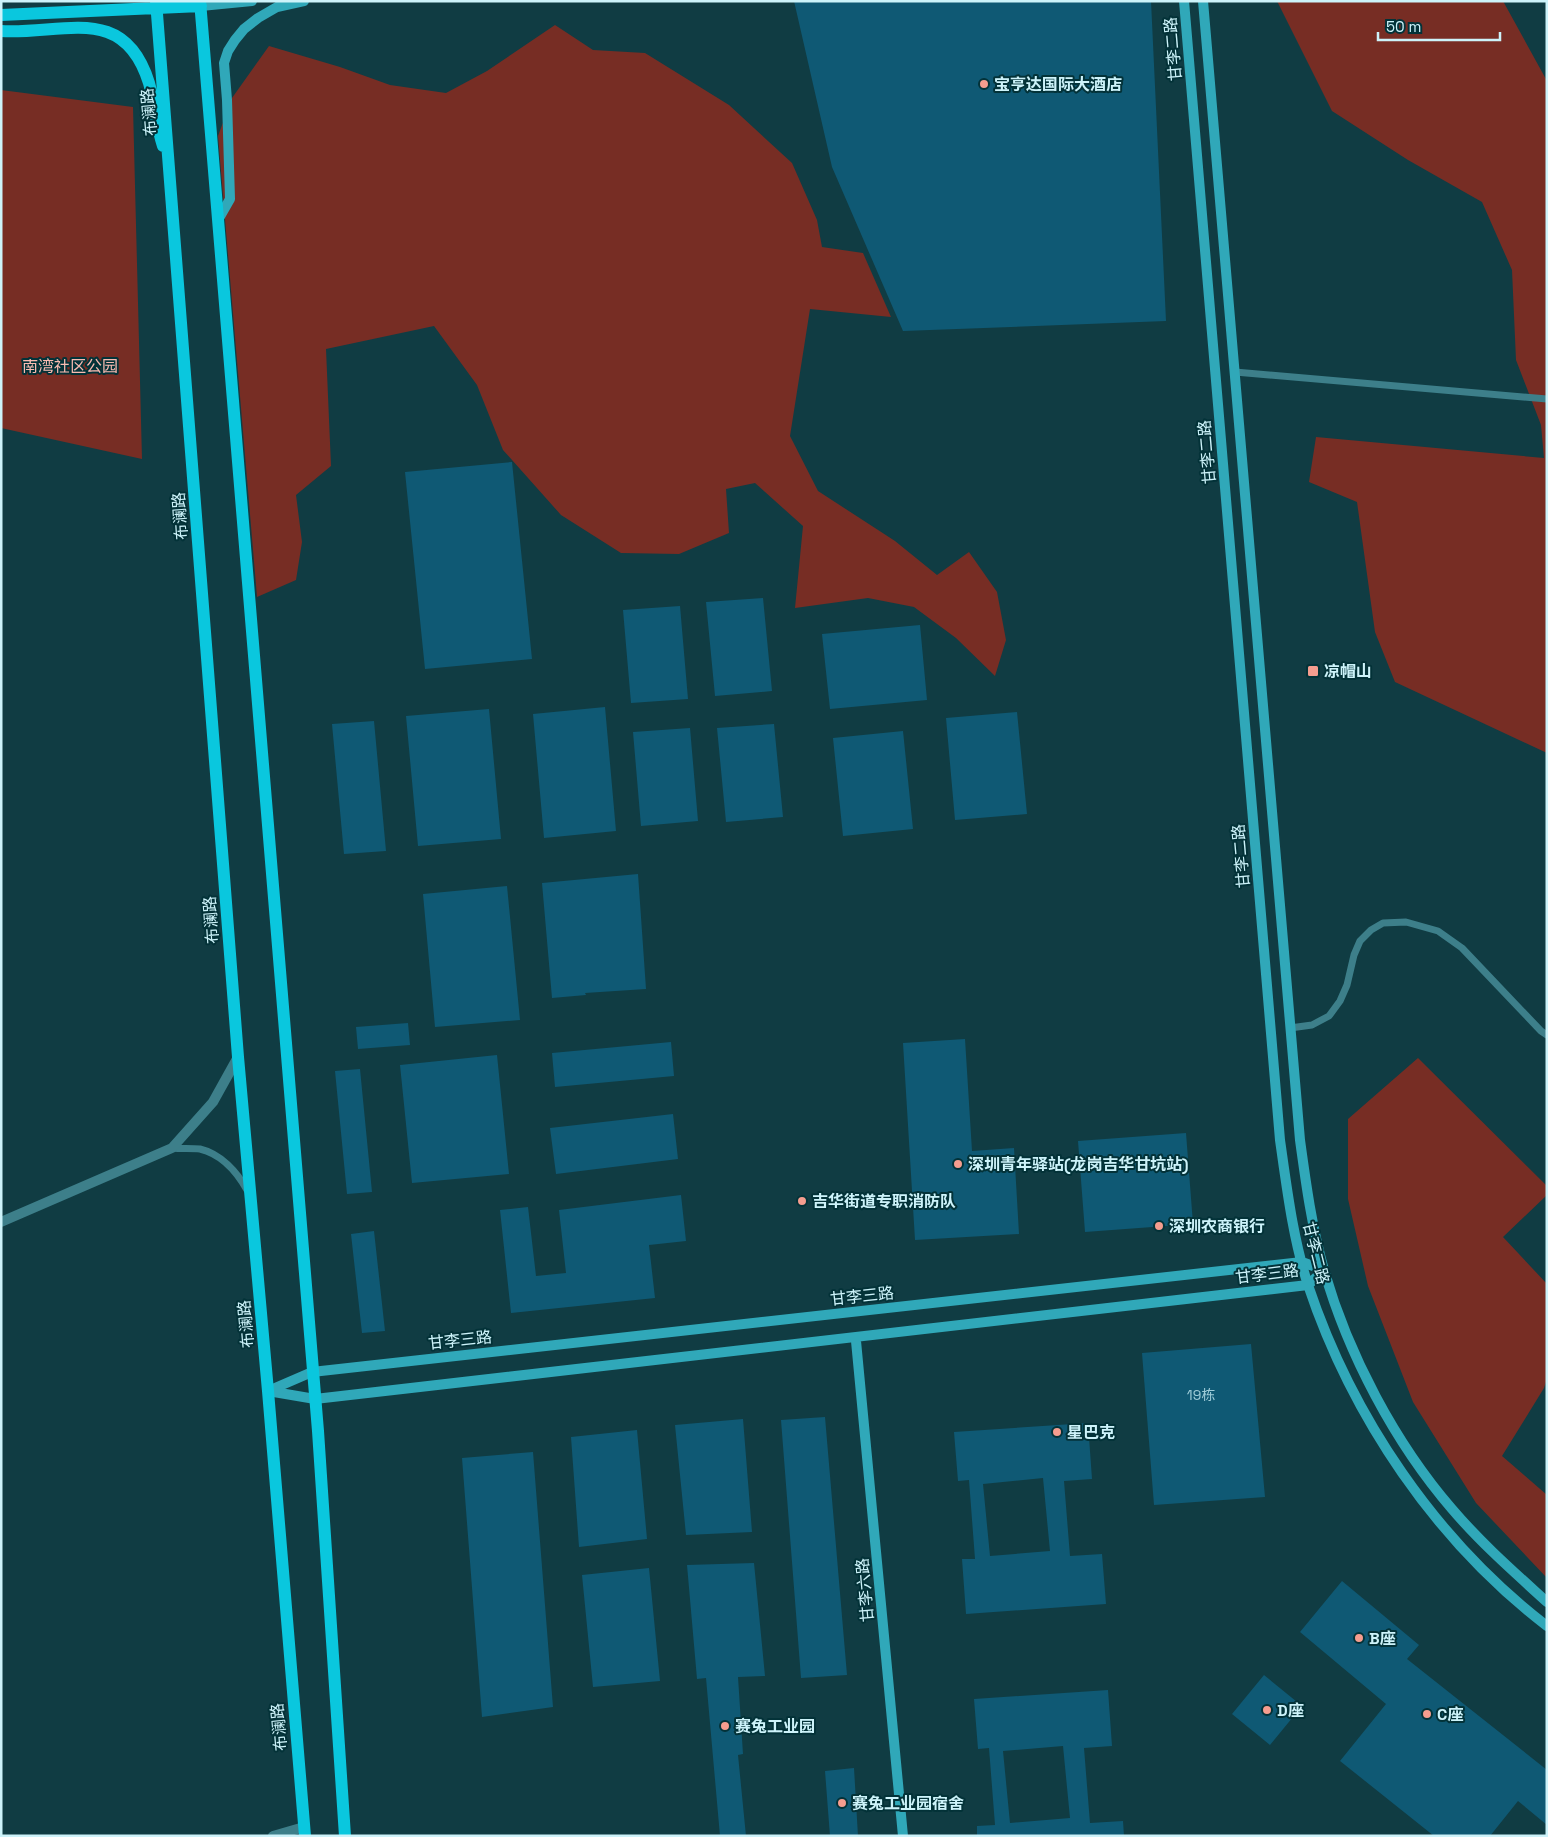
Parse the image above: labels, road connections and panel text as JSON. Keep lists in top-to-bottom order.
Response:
{
  "streets": {
    "main road": [
      "甘李二路",
      "布澜路",
      "甘李三路",
      "甘李六路"
    ]
  },
  "crossings": [
    ["甘李二路", "甘李三路"],
    ["布澜路", "甘李三路"]
  ],
  "parks": ["南湾社区公园"],
  "places": {
    "other": [
      "宝亨达国际大酒店",
      "深圳青年驿站(龙岗吉华甘坑站)",
      "吉华街道专职消防队",
      "深圳农商银行",
      "星巴克",
      "B座",
      "D座",
      "C座",
      "赛兔工业园",
      "赛兔工业园宿舍"
    ],
    "transit": ["凉帽山"]
  },
  "house_numbers": ["19栋"],
  "scale_bar": "50 m"
}
